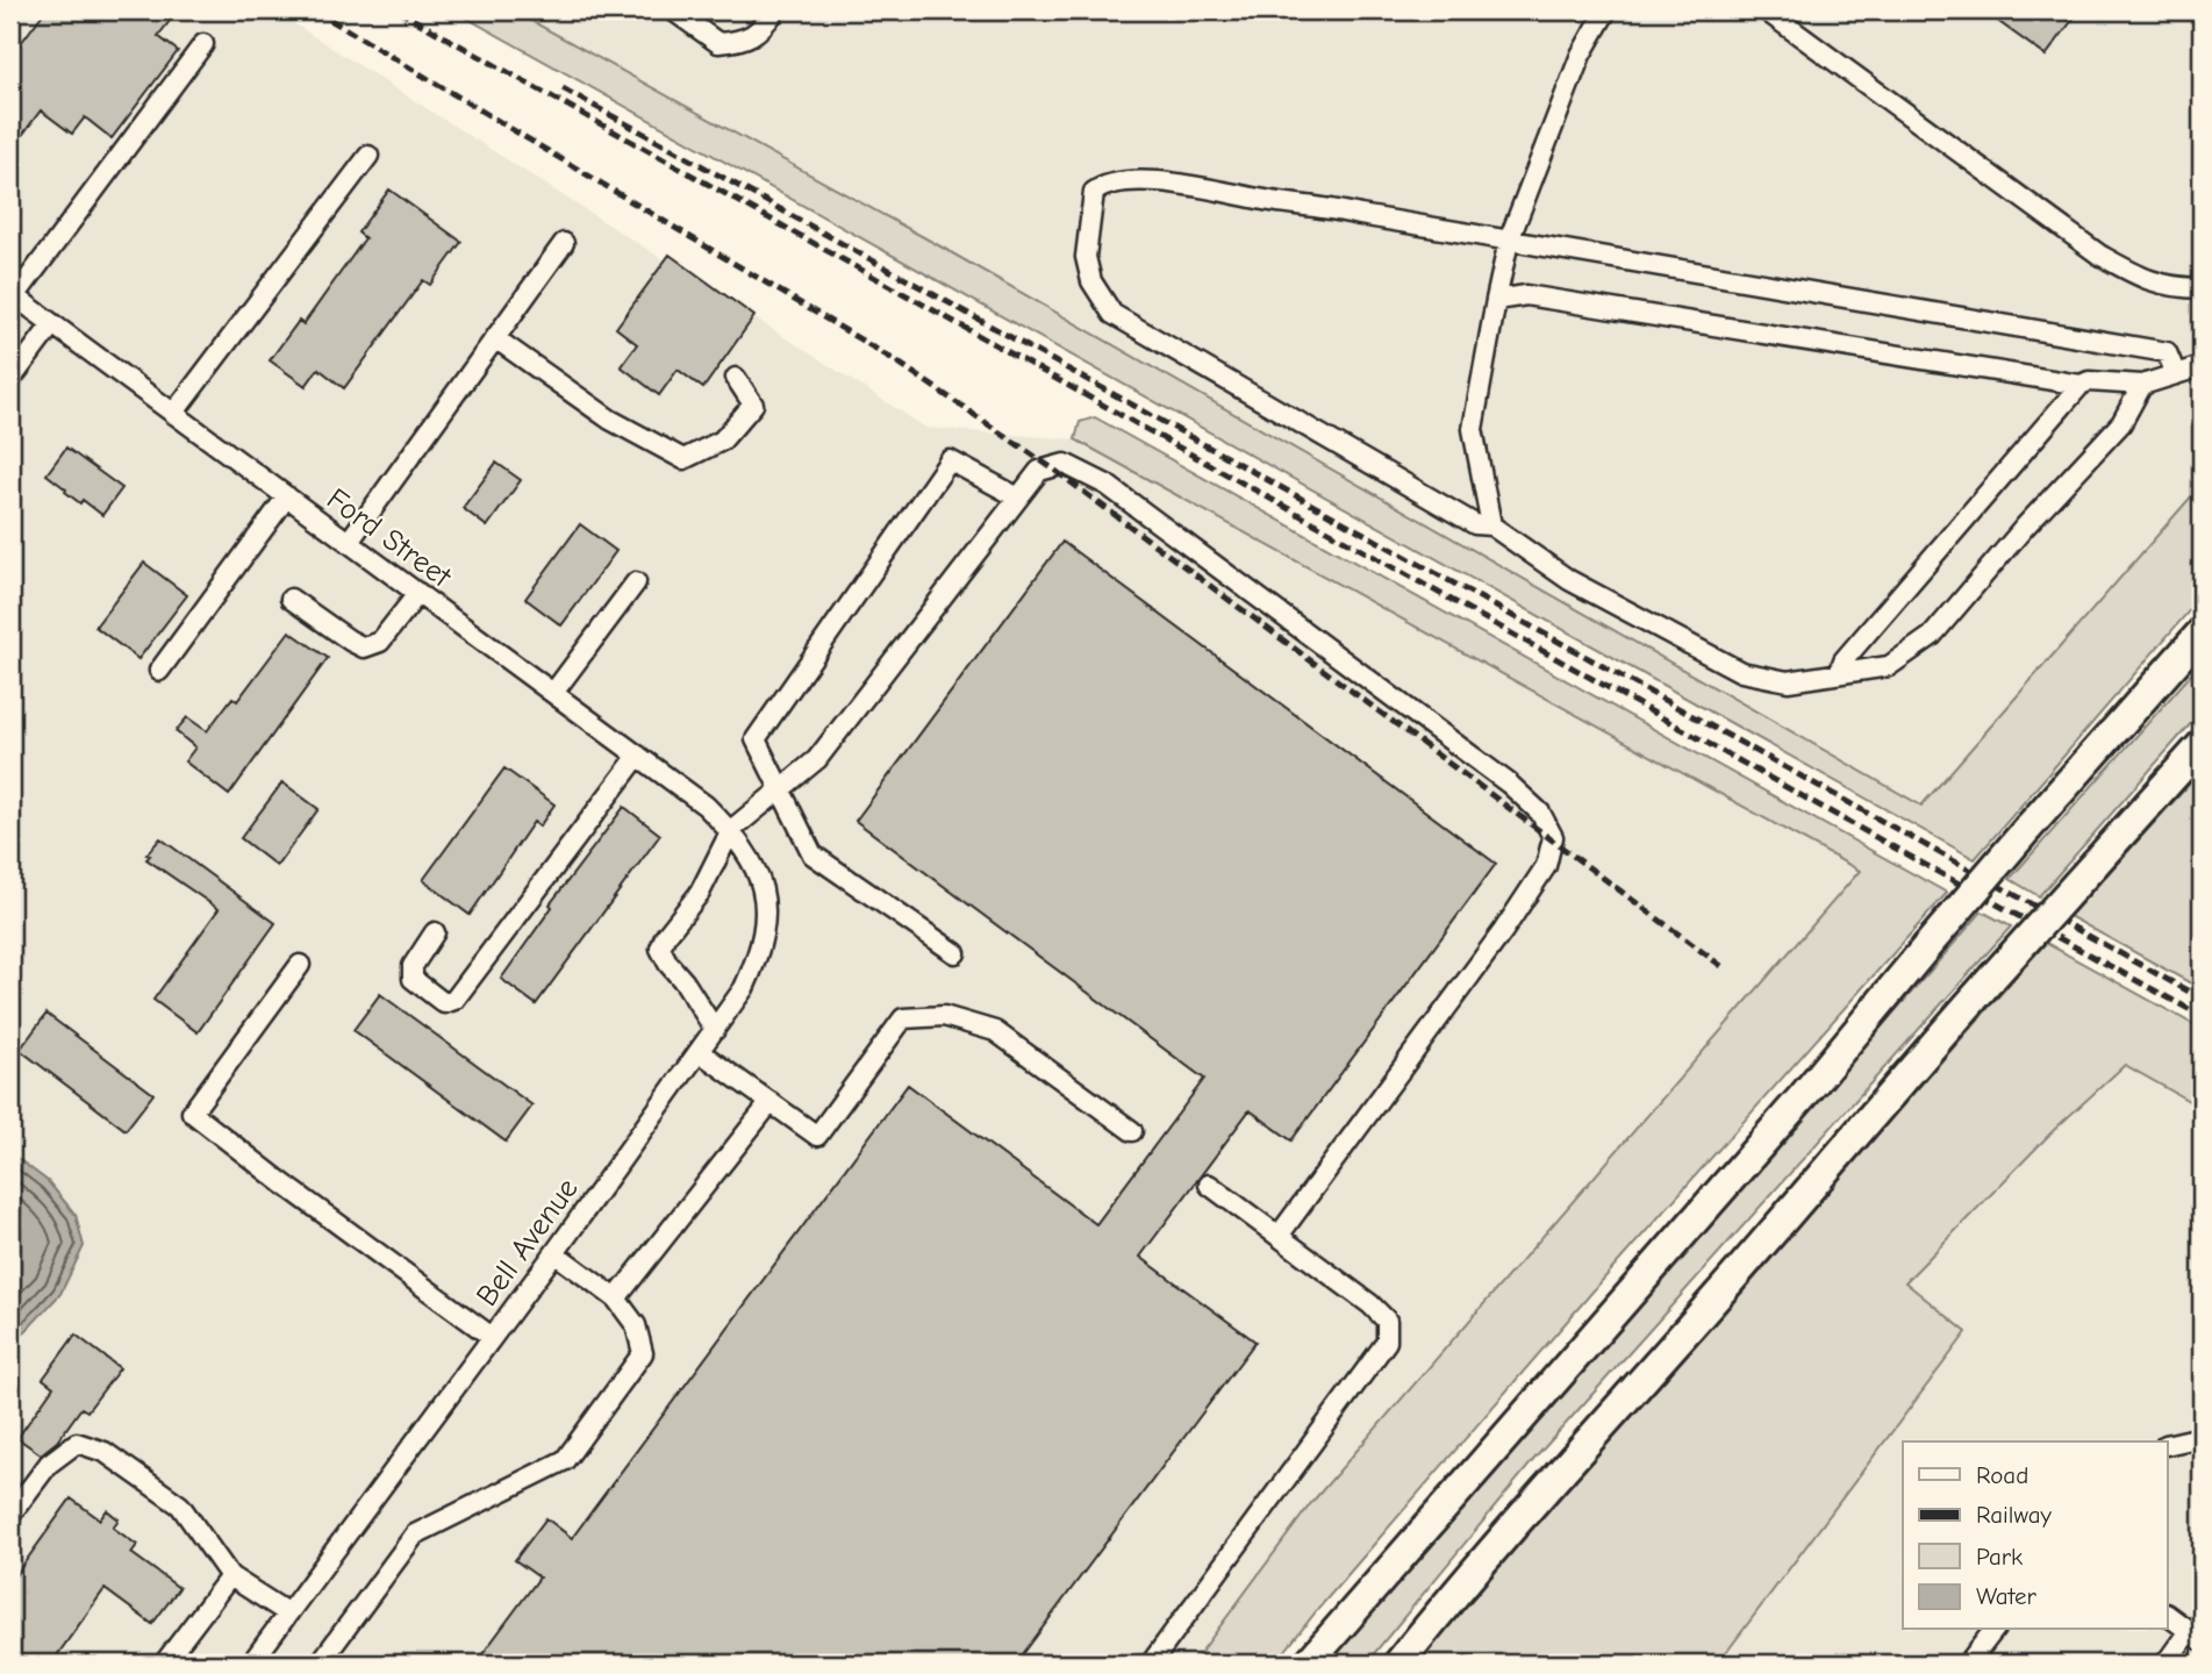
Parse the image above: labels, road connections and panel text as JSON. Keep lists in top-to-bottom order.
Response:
{
  "streets": {
    "street": ["Ford Street", "Bell Avenue"]
  },
  "crossings": [
    ["Ford Street", "Bell Avenue"]
  ],
  "legend": [
    "Road",
    "Railway",
    "Park",
    "Water"
  ]
}
